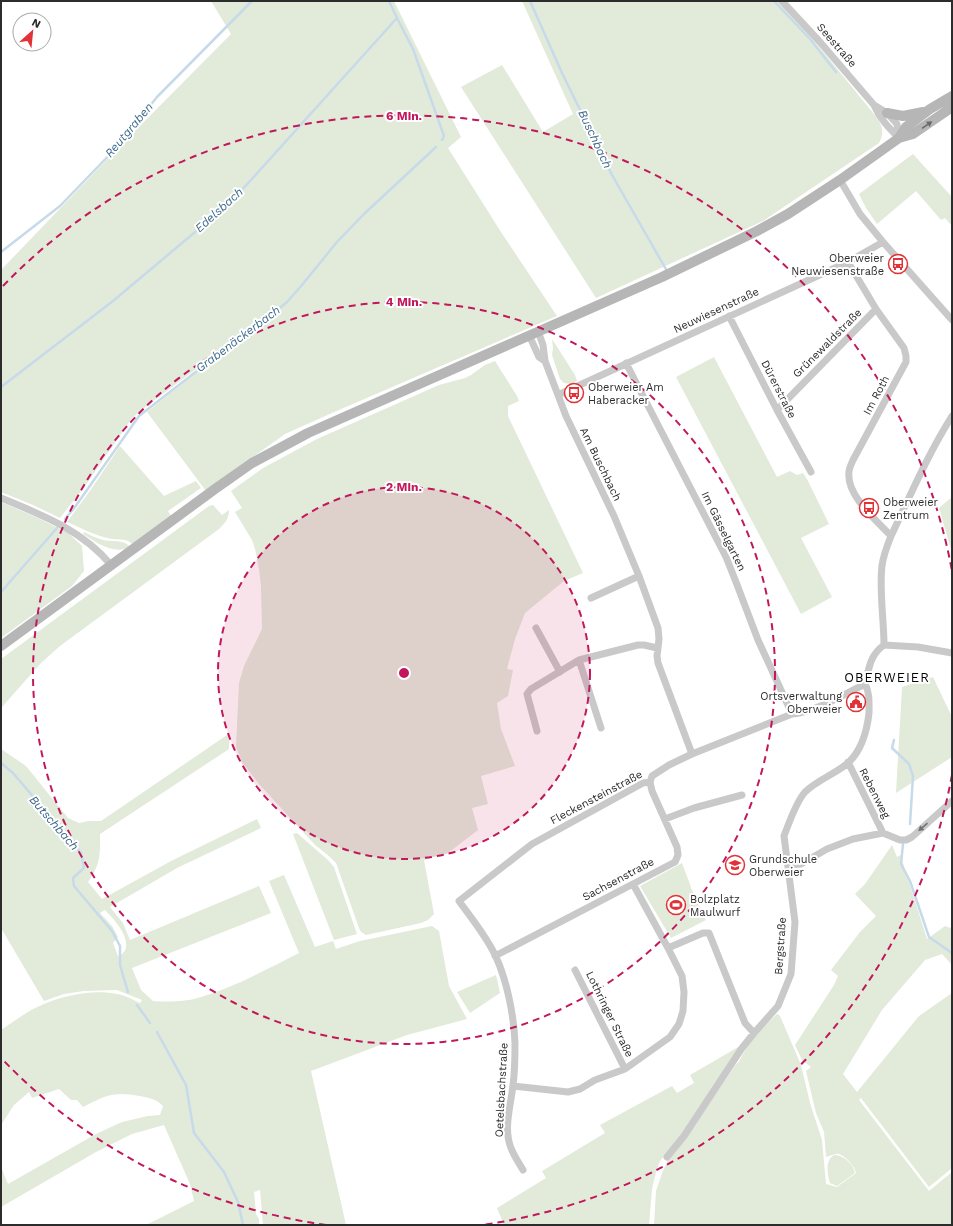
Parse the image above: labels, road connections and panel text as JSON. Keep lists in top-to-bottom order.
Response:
{
  "streets": {
    "street": [
      "Seestraße",
      "Neuwiesenstraße",
      "Grünewaldstraße",
      "Dürerstraße",
      "Im Roth",
      "Am Buschbach",
      "Im Gässelgarten",
      "Rebenweg",
      "Fleckensteinstraße",
      "Sachsenstraße",
      "Bergstraße",
      "Lothringer Straße",
      "Oetelsbachstraße"
    ]
  },
  "crossings": [
    ["Neuwiesenstraße", "Dürerstraße"],
    ["Neuwiesenstraße", "Im Roth"],
    ["Neuwiesenstraße", "Am Buschbach"],
    ["Neuwiesenstraße", "Im Gässelgarten"],
    ["Grünewaldstraße", "Dürerstraße"],
    ["Grünewaldstraße", "Im Roth"],
    ["Am Buschbach", "Fleckensteinstraße"],
    ["Im Gässelgarten", "Fleckensteinstraße"],
    ["Rebenweg", "Bergstraße"],
    ["Fleckensteinstraße", "Sachsenstraße"],
    ["Fleckensteinstraße", "Bergstraße"],
    ["Fleckensteinstraße", "Oetelsbachstraße"],
    ["Sachsenstraße", "Oetelsbachstraße"]
  ],
  "districts": ["OBERWEIER"],
  "water": [
    "Reutgraben",
    "Buschbach",
    "Edelsbach",
    "Grabenäckerbach",
    "Butschbach"
  ],
  "places": {
    "bus stop": ["Oberweier Neuwiesenstraße", "Oberweier Am Haberacker", "Oberweier Zentrum"],
    "public building": ["Ortsverwaltung Oberweier"],
    "school or university": ["Grundschule Oberweier"],
    "sports": ["Bolzplatz Maulwurf"]
  },
  "north": "top right",
  "rings": ["6 Min.", "4 Min.", "2 Min."]
}
